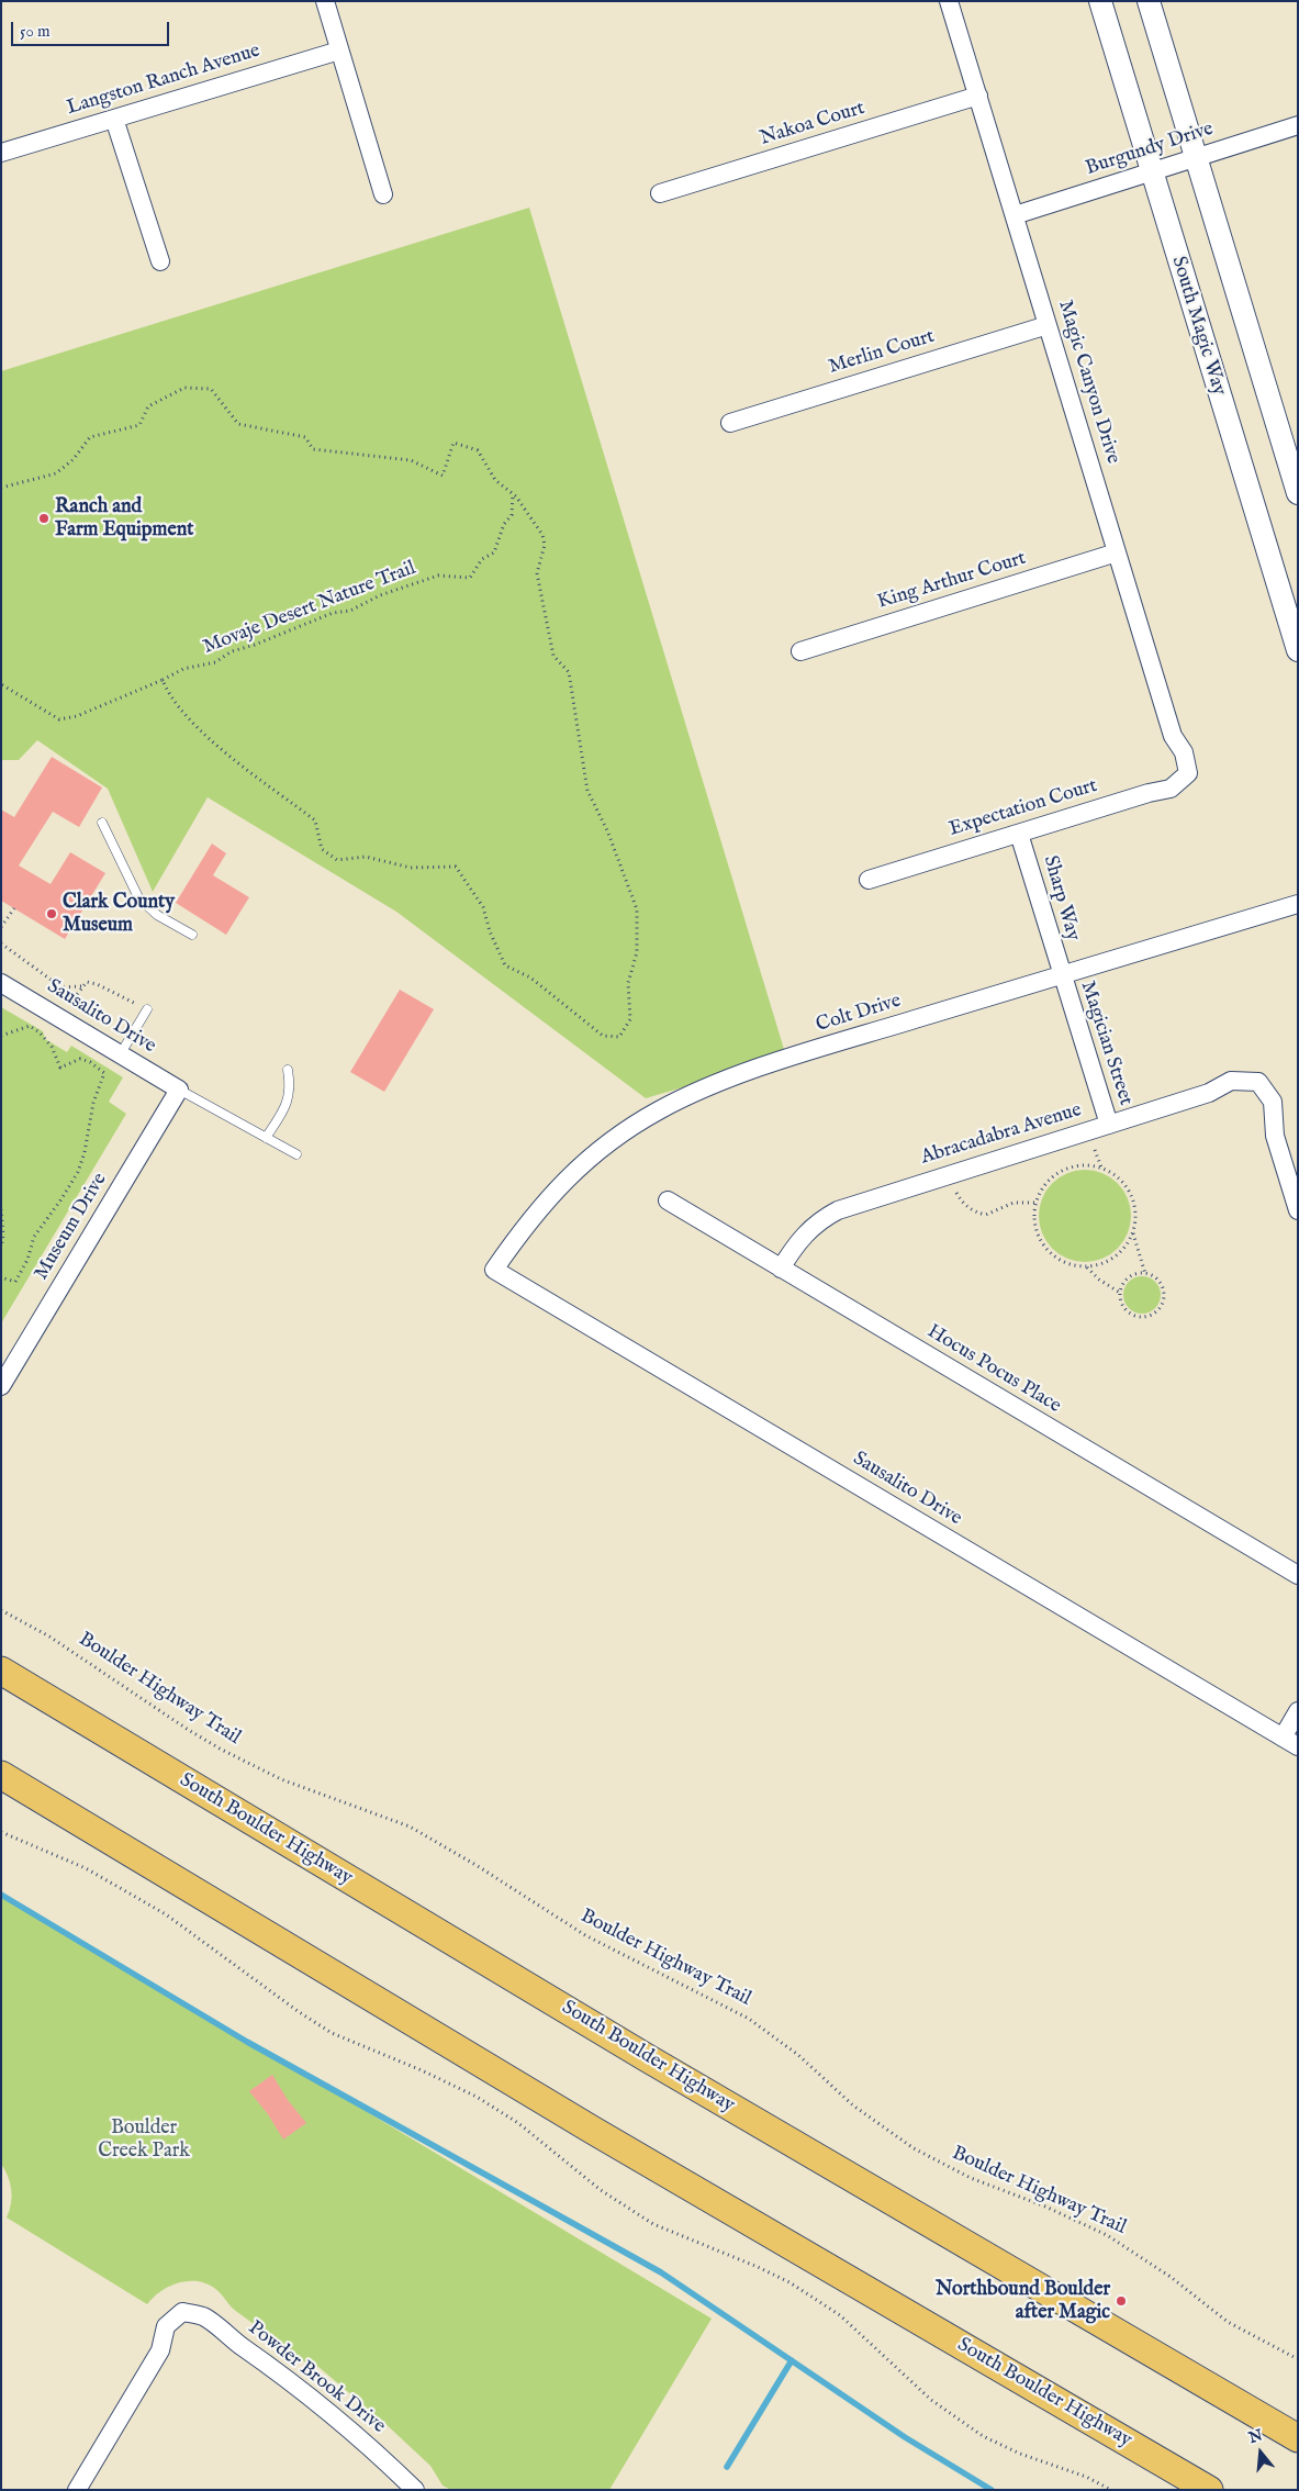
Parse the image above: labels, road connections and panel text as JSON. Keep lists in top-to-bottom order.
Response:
{
  "streets": {
    "main road": ["South Boulder Highway"],
    "street": [
      "Langston Ranch Avenue",
      "Nakoa Court",
      "Burgundy Drive",
      "South Magic Way",
      "Merlin Court",
      "Magic Canyon Drive",
      "King Arthur Court",
      "Expectation Court",
      "Sharp Way",
      "Colt Drive",
      "Sausalito Drive",
      "Magician Street",
      "Abracadabra Avenue",
      "Museum Drive",
      "Hocus Pocus Place",
      "Powder Brook Drive"
    ],
    "path": ["Movaje Desert Nature Trail", "Boulder Highway Trail"]
  },
  "crossings": [
    ["Nakoa Court", "Magic Canyon Drive"],
    ["Burgundy Drive", "South Magic Way"],
    ["Burgundy Drive", "Magic Canyon Drive"],
    ["Merlin Court", "Magic Canyon Drive"],
    ["Magic Canyon Drive", "King Arthur Court"],
    ["Magic Canyon Drive", "Expectation Court"],
    ["Expectation Court", "Sharp Way"],
    ["Sharp Way", "Colt Drive"],
    ["Sharp Way", "Magician Street"],
    ["Colt Drive", "Sausalito Drive"],
    ["Colt Drive", "Magician Street"],
    ["Sausalito Drive", "Museum Drive"],
    ["Magician Street", "Abracadabra Avenue"],
    ["Abracadabra Avenue", "Hocus Pocus Place"]
  ],
  "parks": ["Boulder Creek Park"],
  "places": ["Ranch and Farm Equipment", "Clark County Museum", "Northbound Boulder after Magic"],
  "scale_bar": "50 m",
  "north": "top"
}
